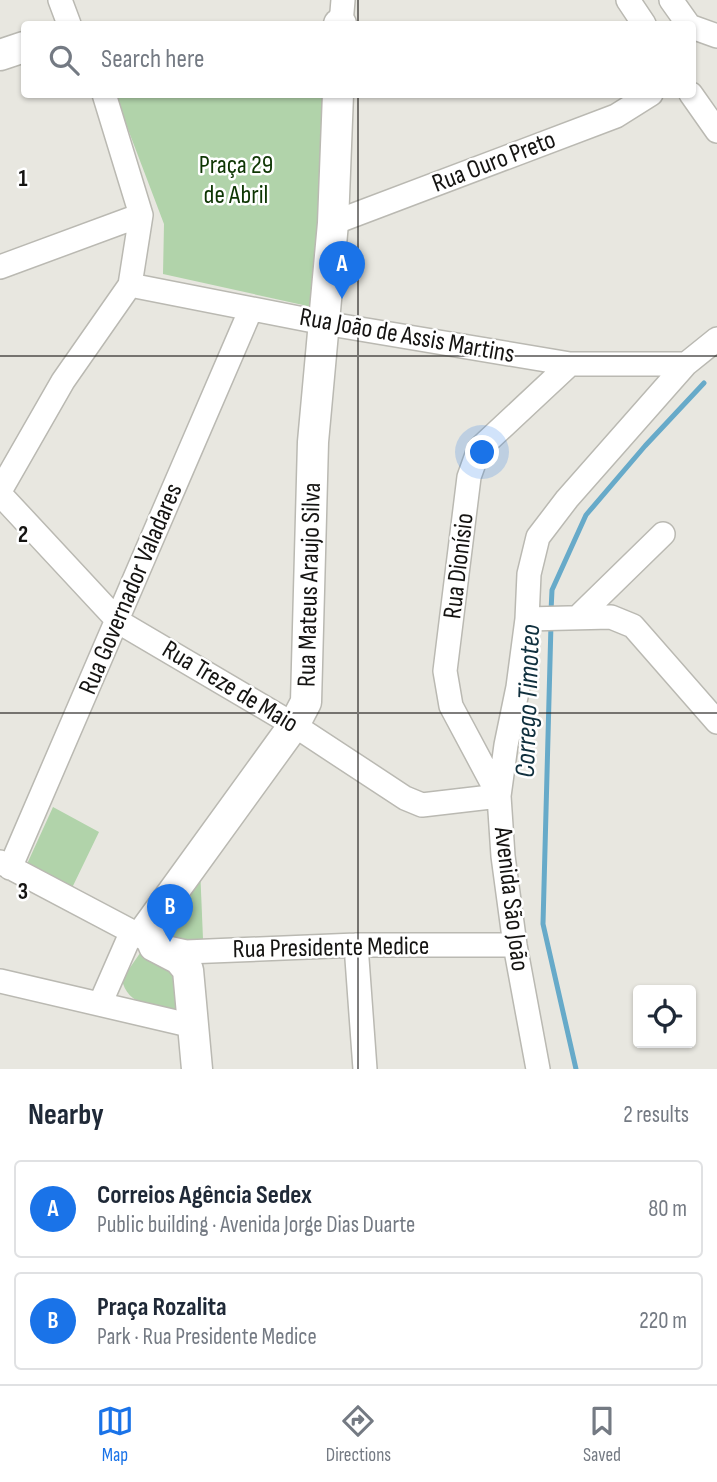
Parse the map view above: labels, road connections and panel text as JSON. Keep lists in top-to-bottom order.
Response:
{
  "streets": {
    "main road": ["Rua Mateus Araujo Silva"],
    "street": [
      "Rua Ouro Preto",
      "Rua João de Assis Martins",
      "Rua Dionísio",
      "Rua Governador Valadares",
      "Rua Treze de Maio",
      "Avenida São João",
      "Rua Presidente Medice"
    ]
  },
  "crossings": [
    ["Rua Ouro Preto", "Rua Mateus Araujo Silva"],
    ["Rua João de Assis Martins", "Rua Dionísio"],
    ["Rua João de Assis Martins", "Rua Mateus Araujo Silva"],
    ["Rua João de Assis Martins", "Rua Governador Valadares"],
    ["Rua João de Assis Martins", "Avenida São João"],
    ["Rua Dionísio", "Rua Treze de Maio"],
    ["Rua Dionísio", "Avenida São João"],
    ["Rua Mateus Araujo Silva", "Rua Treze de Maio"],
    ["Rua Mateus Araujo Silva", "Rua Presidente Medice"],
    ["Rua Governador Valadares", "Rua Treze de Maio"],
    ["Rua Governador Valadares", "Rua Presidente Medice"],
    ["Rua Treze de Maio", "Avenida São João"],
    ["Avenida São João", "Rua Presidente Medice"]
  ],
  "water": ["Corrego Timoteo"],
  "parks": ["Praça 29 de Abril"],
  "page": {
    "search": "Search here",
    "pins": ["A", "B"],
    "heading": ["Nearby", "2 results"],
    "list": [
      {
        "mark": "A",
        "name": "Correios Agência Sedex",
        "note": "Public building · Avenida Jorge Dias Duarte",
        "value": "80 m"
      },
      {
        "mark": "B",
        "name": "Praça Rozalita",
        "note": "Park · Rua Presidente Medice",
        "value": "220 m"
      }
    ],
    "nav": ["Map", "Directions", "Saved"]
  },
  "grid": {
    "rows": ["1", "2", "3"]
  }
}
